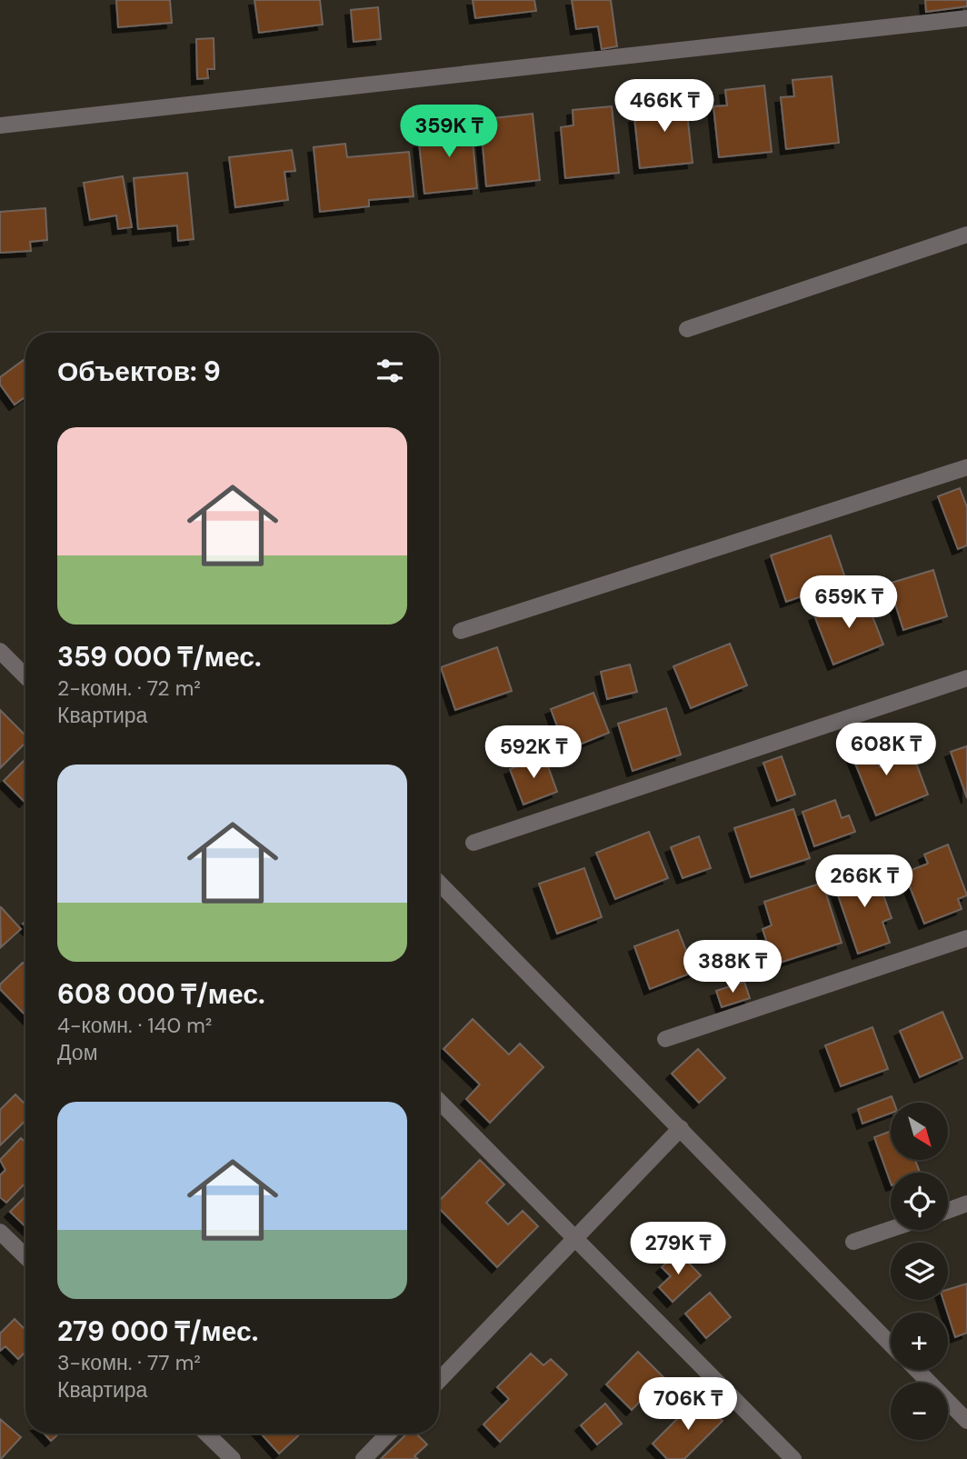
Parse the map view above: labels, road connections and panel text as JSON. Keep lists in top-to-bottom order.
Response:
{
  "north": "bottom right",
  "page": {
    "price": [
      "466K ₸",
      "359K ₸",
      "659K ₸",
      "608K ₸",
      "592K ₸",
      "266K ₸",
      "388K ₸",
      "279K ₸",
      "706K ₸"
    ],
    "heading": "Объектов: 9",
    "list": [
      {
        "name": "359 000 ₸/мес.",
        "note": "2-комн. · 72 m² · Квартира"
      },
      {
        "name": "608 000 ₸/мес.",
        "note": "4-комн. · 140 m² · Дом"
      },
      {
        "name": "279 000 ₸/мес.",
        "note": "3-комн. · 77 m² · Квартира"
      }
    ],
    "map_buttons": ["+", "−"]
  }
}
